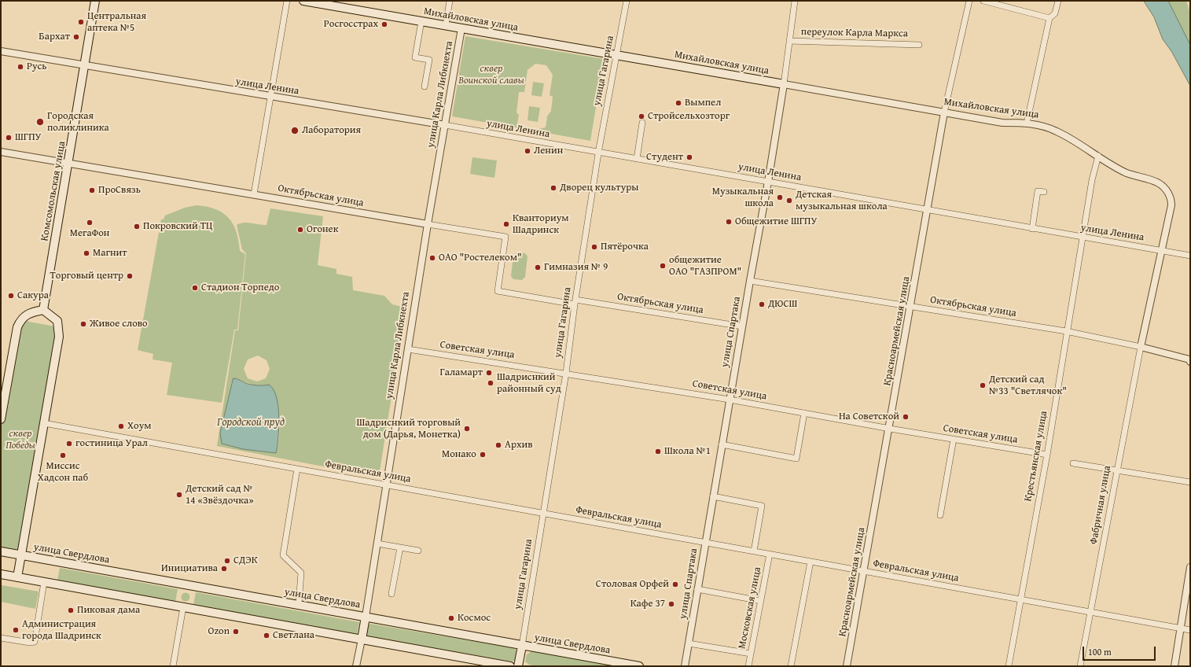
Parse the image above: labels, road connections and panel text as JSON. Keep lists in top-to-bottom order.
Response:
{
  "streets": {
    "main road": [
      "Михайловская улица",
      "улица Гагарина",
      "улица Карла Либкнехта",
      "Комсомольская улица",
      "улица Свердлова"
    ],
    "street": [
      "переулок Карла Маркса",
      "улица Ленина",
      "Октябрьская улица",
      "Красноармейская улица",
      "улица Спартака",
      "Советская улица",
      "Крестьянская улица",
      "Февральская улица",
      "Фабричная улица",
      "Московская улица"
    ]
  },
  "crossings": [
    ["Михайловская улица", "улица Гагарина"],
    ["Михайловская улица", "улица Ленина"],
    ["Михайловская улица", "улица Карла Либкнехта"],
    ["Михайловская улица", "Октябрьская улица"],
    ["Михайловская улица", "Красноармейская улица"],
    ["Михайловская улица", "улица Спартака"],
    ["Михайловская улица", "Крестьянская улица"],
    ["Михайловская улица", "Фабричная улица"],
    ["переулок Карла Маркса", "улица Спартака"],
    ["улица Гагарина", "улица Ленина"],
    ["улица Гагарина", "Октябрьская улица"],
    ["улица Гагарина", "Советская улица"],
    ["улица Гагарина", "Февральская улица"],
    ["улица Гагарина", "улица Свердлова"],
    ["улица Ленина", "улица Карла Либкнехта"],
    ["улица Ленина", "Комсомольская улица"],
    ["улица Ленина", "Красноармейская улица"],
    ["улица Ленина", "улица Спартака"],
    ["улица Ленина", "Крестьянская улица"],
    ["улица Карла Либкнехта", "Октябрьская улица"],
    ["улица Карла Либкнехта", "Советская улица"],
    ["улица Карла Либкнехта", "Февральская улица"],
    ["улица Карла Либкнехта", "улица Свердлова"],
    ["Комсомольская улица", "Октябрьская улица"],
    ["Октябрьская улица", "Красноармейская улица"],
    ["Октябрьская улица", "улица Спартака"],
    ["Октябрьская улица", "Крестьянская улица"],
    ["Октябрьская улица", "Фабричная улица"],
    ["Красноармейская улица", "Советская улица"],
    ["Красноармейская улица", "Февральская улица"],
    ["улица Спартака", "Советская улица"],
    ["улица Спартака", "Февральская улица"],
    ["Советская улица", "Крестьянская улица"],
    ["Крестьянская улица", "Февральская улица"],
    ["Февральская улица", "Фабричная улица"],
    ["Февральская улица", "Московская улица"]
  ],
  "water": ["Городской пруд"],
  "parks": ["сквер Воинской славы", "сквер Победы"],
  "places": [
    "Центральная аптека №5",
    "Росгосстрах",
    "Бархат",
    "Русь",
    "Вымпел",
    "Стройсельхозторг",
    "Городская поликлиника",
    "Лаборатория",
    "ШГПУ",
    "Ленин",
    "Студент",
    "Дворец культуры",
    "ПроСвязь",
    "Музыкальная школа",
    "Детская музыкальная школа",
    "Общежитие ШГПУ",
    "МегаФон",
    "Кванториум Шадринск",
    "Покровский ТЦ",
    "Огонек",
    "Пятёрочка",
    "Магнит",
    "ОАО \"Ростелеком\"",
    "общежитие ОАО \"ГАЗПРОМ\"",
    "Гимназия № 9",
    "Торговый центр",
    "Стадион Торпедо",
    "Сакура",
    "ДЮСШ",
    "Живое слово",
    "Галамарт",
    "Шадриснкий районный суд",
    "Детский сад №33 \"Светлячок\"",
    "На Советской",
    "Хоум",
    "Шадриснкий торговый дом (Дарья, Монетка)",
    "гостиница Урал",
    "Архив",
    "Школа №1",
    "Монако",
    "Миссис Хадсон паб",
    "Детский сад № 14 «Звёздочка»",
    "СДЭК",
    "Инициатива",
    "Столовая Орфей",
    "Кафе 37",
    "Пиковая дама",
    "Космос",
    "Администрация города Шадринск",
    "Ozon",
    "Светлана"
  ],
  "scale_bar": "100 m"
}
